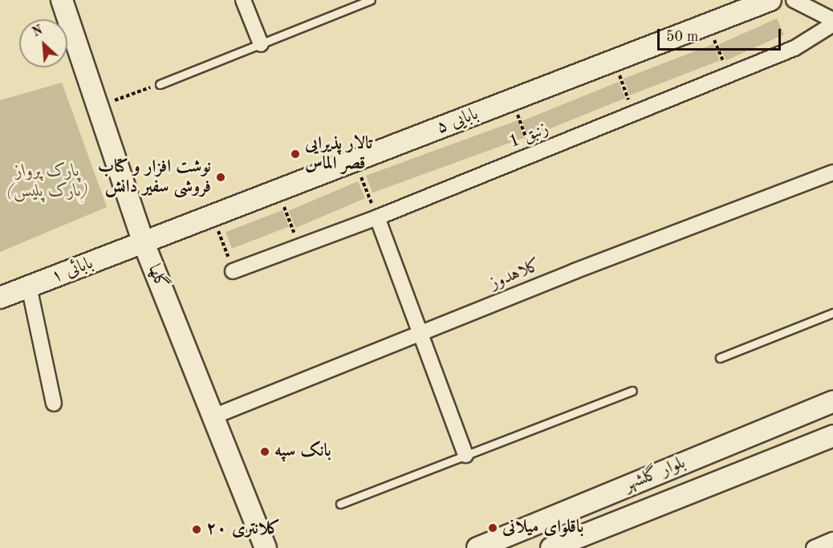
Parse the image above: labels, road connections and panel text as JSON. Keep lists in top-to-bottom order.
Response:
{
  "streets": {
    "main road": [
      "۵ بابایی",
      "بابائی ۱",
      "گلها",
      "بلوار گلشهر"
    ],
    "street": ["زنبق 1", "کلاهدوز"]
  },
  "crossings": [
    ["۵ بابایی", "بابائی ۱"],
    ["۵ بابایی", "گلها"],
    ["بابائی ۱", "گلها"],
    ["کلاهدوز", "گلها"]
  ],
  "parks": ["پارک پرواز (پارک پلیس)"],
  "places": [
    "تالار پذیرایی قصر الماس",
    "نوشت افزار و کتاب فروشی سفیر دانش",
    "بانک سپه",
    "باقلوای میلانی",
    "کلانتری ۲۰"
  ],
  "scale_bar": "50 m",
  "north": "top left"
}
